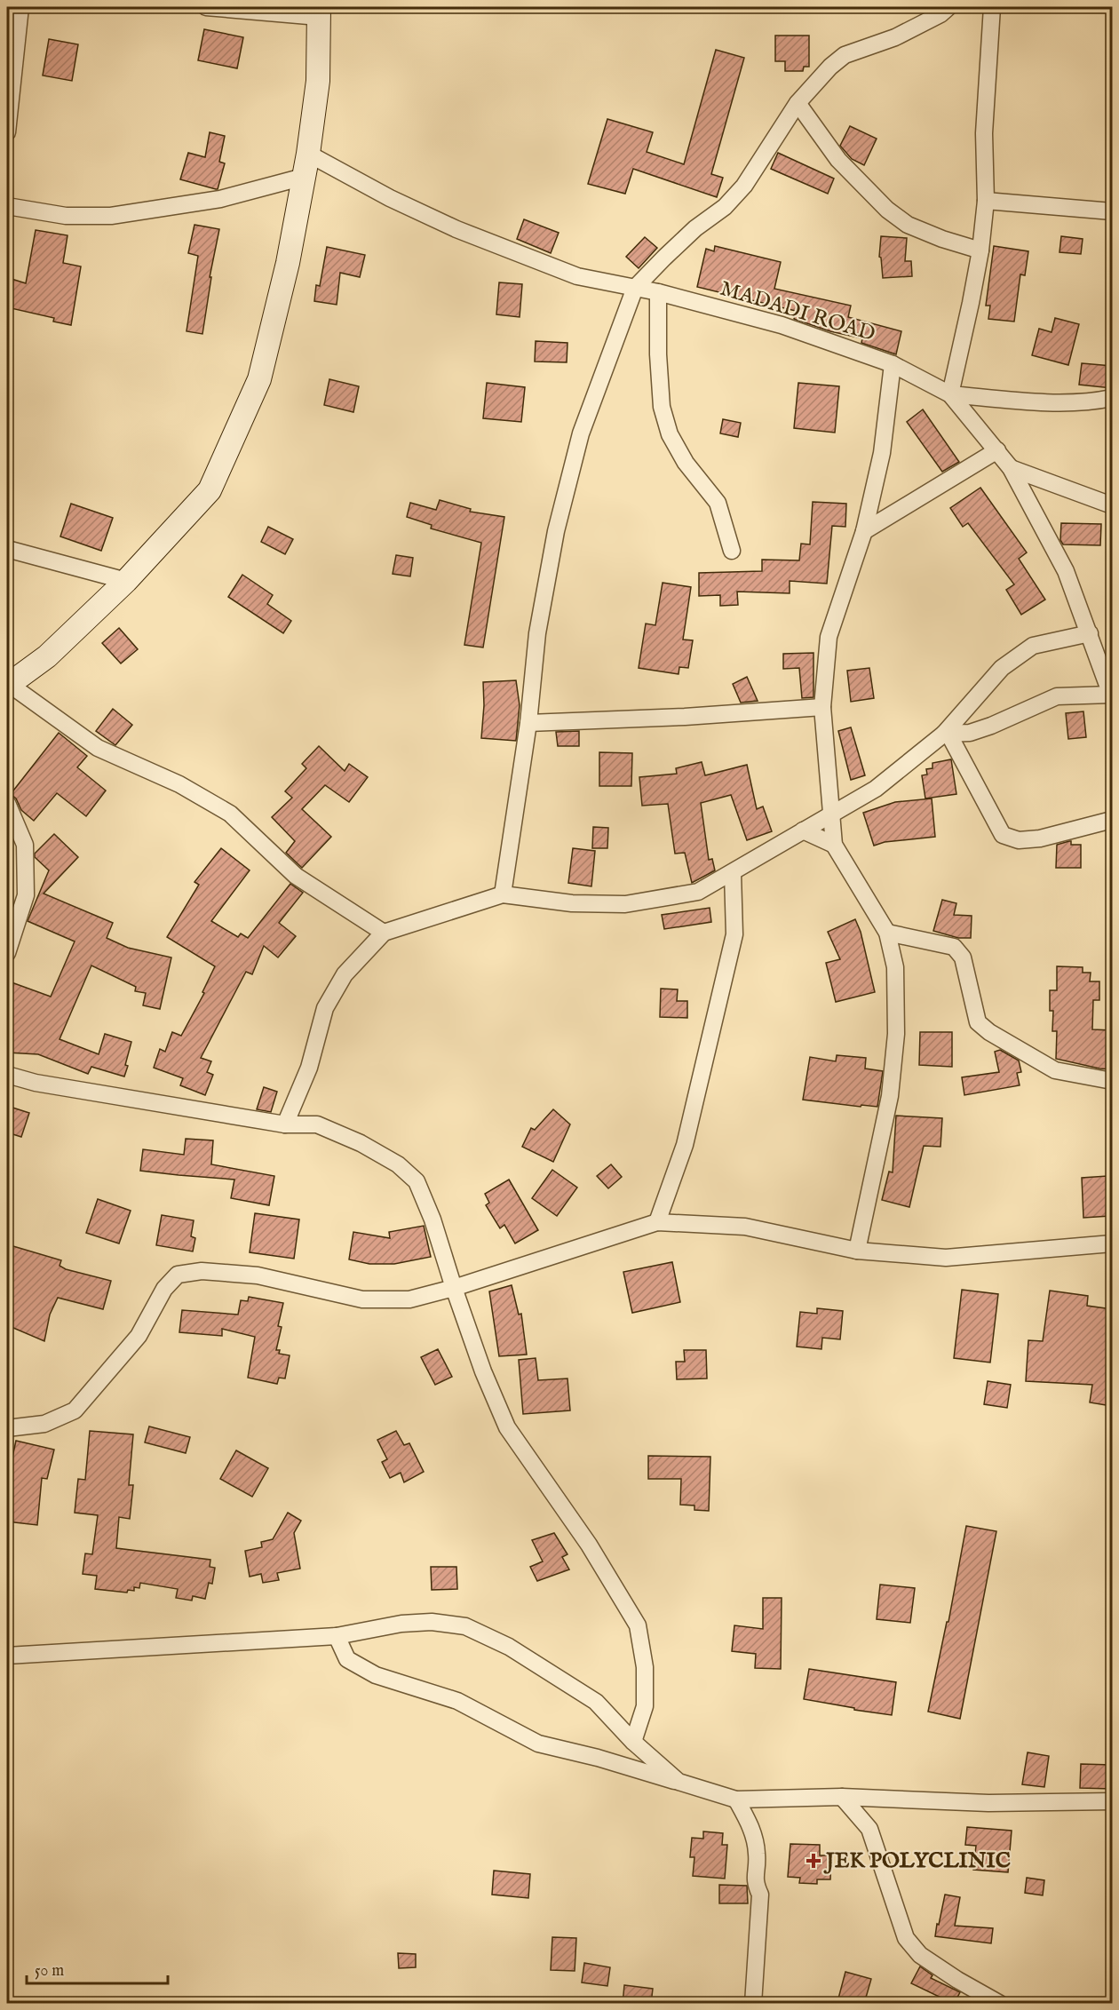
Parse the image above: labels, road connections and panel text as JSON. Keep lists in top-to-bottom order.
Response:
{
  "streets": {
    "street": ["MADADI ROAD"]
  },
  "places": {
    "health": ["JEK POLYCLINIC"]
  },
  "scale_bar": "50 m"
}
